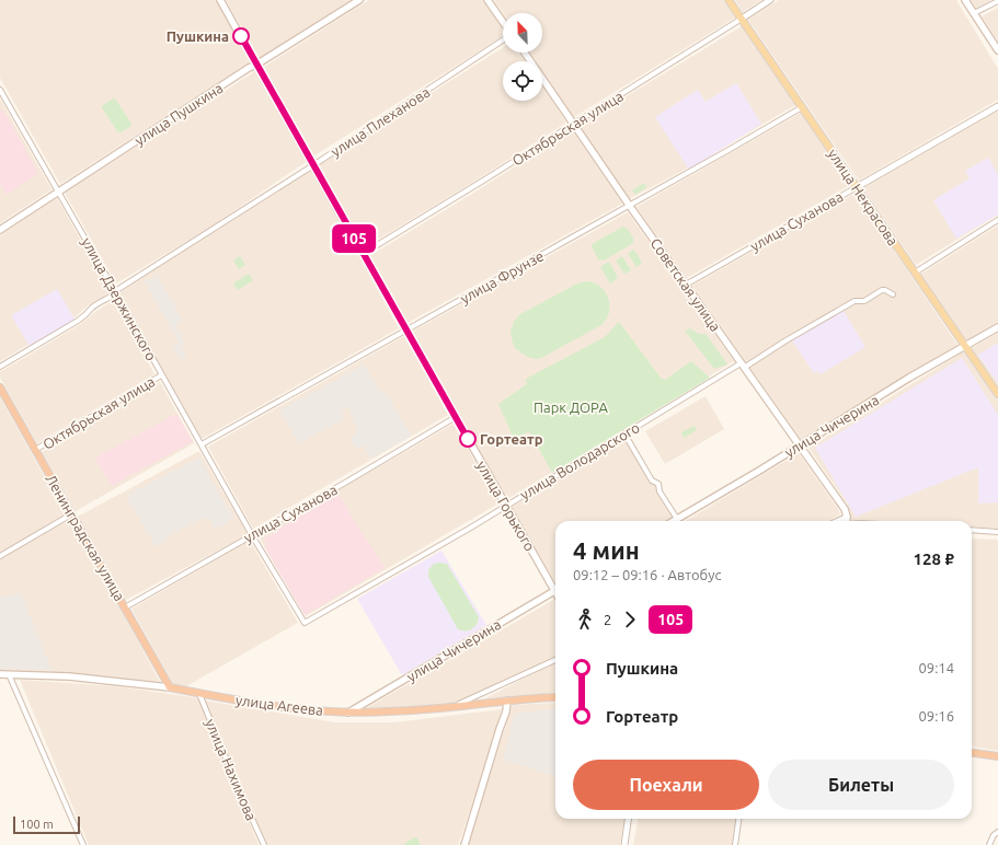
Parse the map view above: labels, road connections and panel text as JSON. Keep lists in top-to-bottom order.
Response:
{
  "streets": {
    "highway": ["Ленинградская улица", "улица Агеева"],
    "main road": [
      "улица Пушкина",
      "улица Некрасова",
      "Советская улица",
      "улица Чичерина",
      "улица Горького"
    ],
    "street": [
      "улица Плеханова",
      "Октябрьская улица",
      "улица Суханова",
      "улица Фрунзе",
      "улица Дзержинского",
      "улица Володарского",
      "улица Нахимова"
    ]
  },
  "crossings": [
    ["улица Пушкина", "улица Дзержинского"],
    ["улица Пушкина", "улица Горького"],
    ["улица Плеханова", "улица Дзержинского"],
    ["улица Плеханова", "улица Горького"],
    ["Октябрьская улица", "улица Некрасова"],
    ["Октябрьская улица", "Советская улица"],
    ["Октябрьская улица", "улица Дзержинского"],
    ["Октябрьская улица", "улица Горького"],
    ["Октябрьская улица", "Ленинградская улица"],
    ["улица Некрасова", "улица Суханова"],
    ["улица Некрасова", "улица Фрунзе"],
    ["улица Некрасова", "улица Чичерина"],
    ["улица Суханова", "Советская улица"],
    ["улица Суханова", "улица Дзержинского"],
    ["улица Суханова", "улица Горького"],
    ["улица Суханова", "Ленинградская улица"],
    ["улица Фрунзе", "Советская улица"],
    ["улица Фрунзе", "улица Дзержинского"],
    ["улица Фрунзе", "улица Горького"],
    ["Советская улица", "улица Чичерина"],
    ["Советская улица", "улица Володарского"],
    ["улица Дзержинского", "улица Володарского"],
    ["улица Чичерина", "улица Агеева"],
    ["улица Володарского", "улица Горького"],
    ["Ленинградская улица", "улица Агеева"],
    ["улица Агеева", "улица Нахимова"]
  ],
  "parks": ["Парк ДОРА"],
  "places": ["Пушкина", "Гортеатр"],
  "lines": ["bus line 105"],
  "scale_bar": "100 m",
  "north": "top left",
  "page": {
    "on_map": "105",
    "heading": ["4 мин", "09:12 – 09:16 · Автобус", "128 ₽"],
    "legs": ["2", "105"],
    "list": [
      {
        "name": "Пушкина",
        "value": "09:14"
      },
      {
        "name": "Гортеатр",
        "value": "09:16"
      }
    ],
    "buttons": ["Поехали", "Билеты"],
    "scale": "100 m"
  }
}
